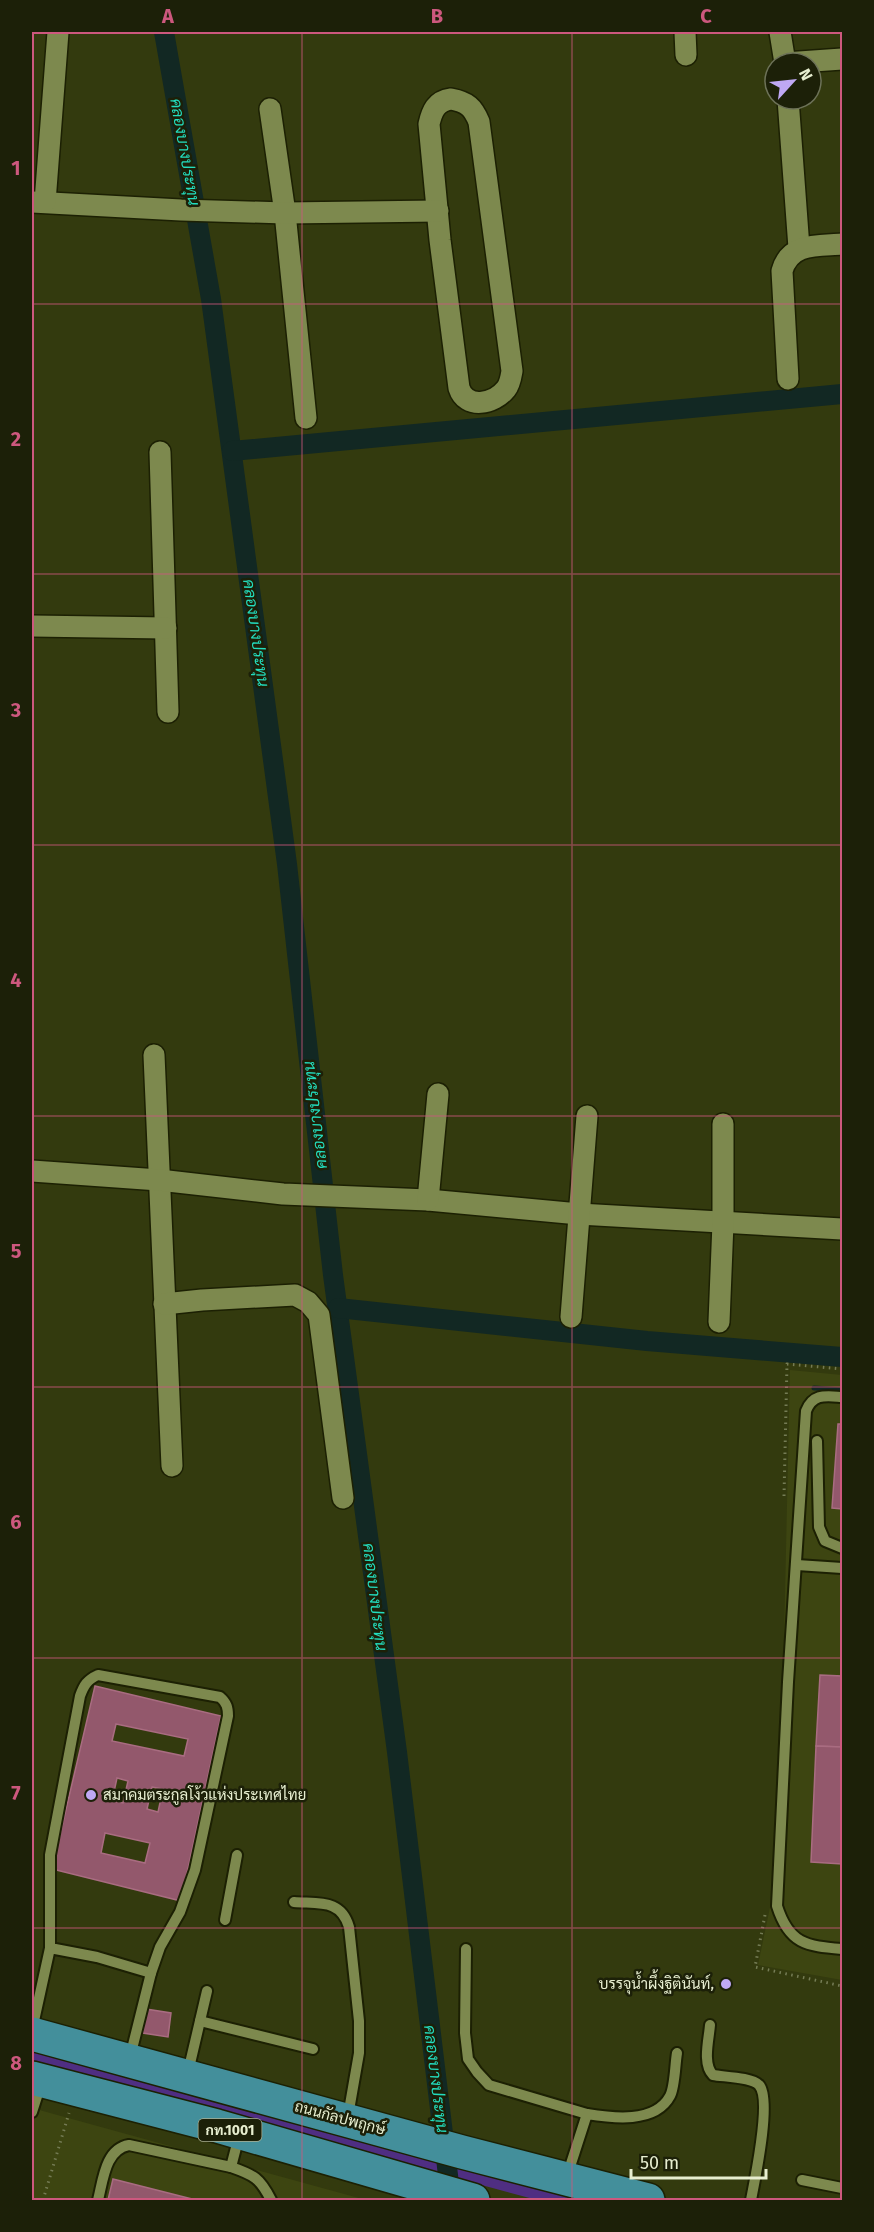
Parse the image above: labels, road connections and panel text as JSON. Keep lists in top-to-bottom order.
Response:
{
  "streets": {
    "main road": ["ถนนกัลปพฤกษ์", "กท.1001"]
  },
  "water": ["คลองบางประทุน"],
  "places": ["สมาคมตระกูลโง้วแห่งประเทศไทย", "บรรจุน้ำผึ้งฐิตินันท์,"],
  "scale_bar": "50 m",
  "north": "top right",
  "grid": {
    "columns": ["A", "B", "C"],
    "rows": [
      "1",
      "2",
      "3",
      "4",
      "5",
      "6",
      "7",
      "8"
    ]
  }
}
